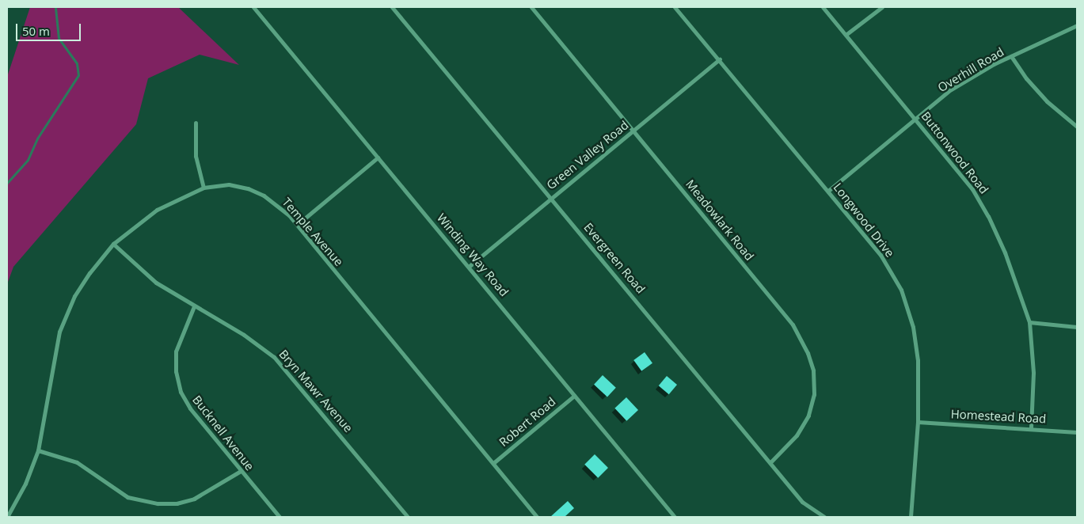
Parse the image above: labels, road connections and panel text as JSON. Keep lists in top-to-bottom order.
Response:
{
  "streets": {
    "street": [
      "Overhill Road",
      "Buttonwood Road",
      "Green Valley Road",
      "Meadowlark Road",
      "Longwood Drive",
      "Temple Avenue",
      "Winding Way Road",
      "Evergreen Road",
      "Bryn Mawr Avenue",
      "Homestead Road",
      "Robert Road",
      "Bucknell Avenue"
    ]
  },
  "crossings": [
    ["Overhill Road", "Buttonwood Road"],
    ["Overhill Road", "Longwood Drive"],
    ["Buttonwood Road", "Homestead Road"],
    ["Green Valley Road", "Meadowlark Road"],
    ["Green Valley Road", "Longwood Drive"],
    ["Green Valley Road", "Winding Way Road"],
    ["Green Valley Road", "Evergreen Road"],
    ["Meadowlark Road", "Evergreen Road"],
    ["Longwood Drive", "Homestead Road"],
    ["Temple Avenue", "Bryn Mawr Avenue"],
    ["Temple Avenue", "Robert Road"],
    ["Winding Way Road", "Robert Road"],
    ["Bryn Mawr Avenue", "Bucknell Avenue"]
  ],
  "scale_bar": "50 m"
}
